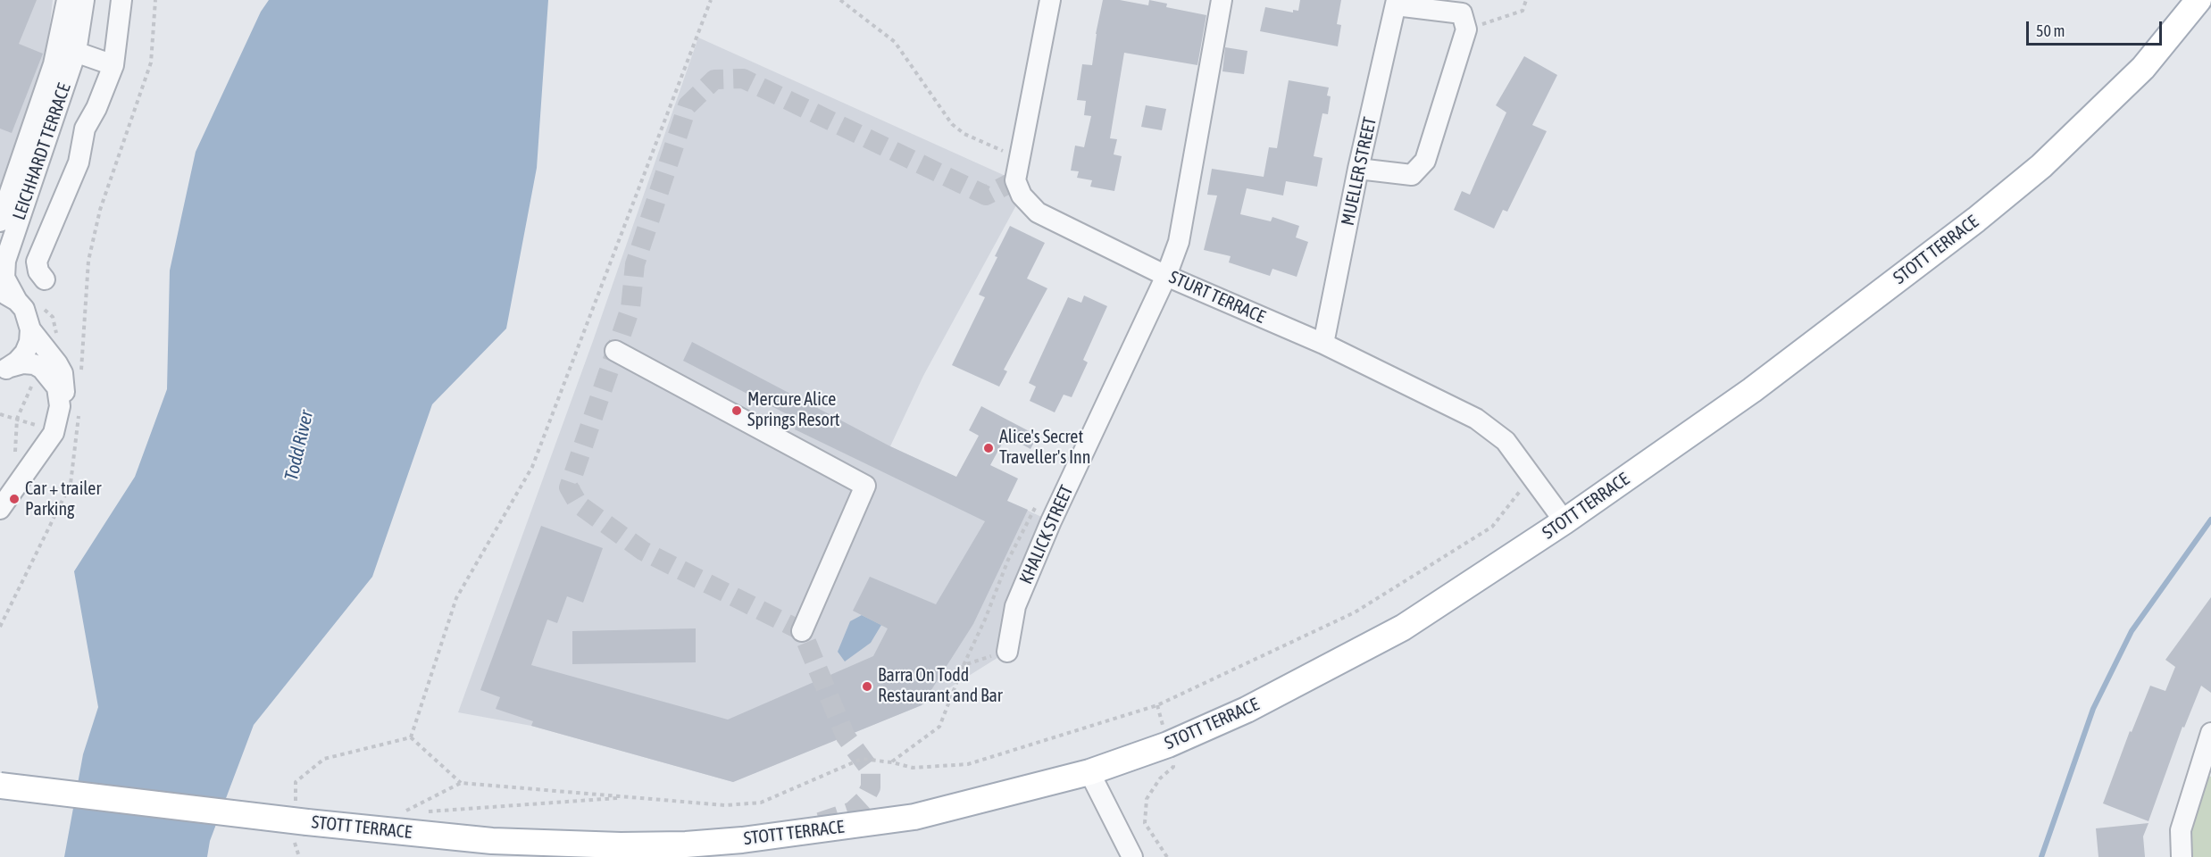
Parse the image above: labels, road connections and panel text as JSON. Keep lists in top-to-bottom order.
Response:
{
  "streets": {
    "main road": ["STOTT TERRACE"],
    "street": [
      "LEICHHARDT TERRACE",
      "MUELLER STREET",
      "STURT TERRACE",
      "KHALICK STREET"
    ]
  },
  "crossings": [
    ["MUELLER STREET", "STURT TERRACE"],
    ["STOTT TERRACE", "STURT TERRACE"],
    ["STURT TERRACE", "KHALICK STREET"]
  ],
  "water": ["Todd River"],
  "places": [
    "Mercure Alice Springs Resort",
    "Alice's Secret Traveller's Inn",
    "Car + trailer Parking",
    "Barra On Todd Restaurant and Bar"
  ],
  "scale_bar": "50 m"
}
